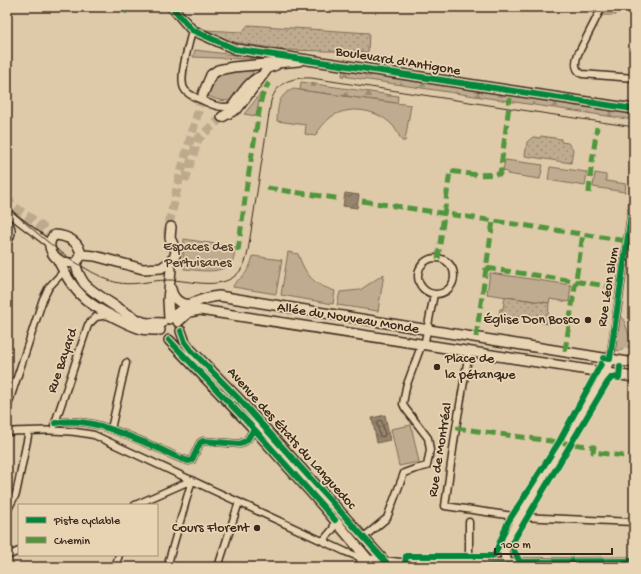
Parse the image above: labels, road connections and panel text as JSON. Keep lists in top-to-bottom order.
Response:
{
  "streets": {
    "street": [
      "Boulevard d'Antigone",
      "Rue Léon Blum",
      "Allée du Nouveau Monde",
      "Rue Bayard",
      "Avenue des États du Languedoc",
      "Rue de Montréal"
    ]
  },
  "crossings": [
    ["Rue Léon Blum", "Allée du Nouveau Monde"],
    ["Rue Léon Blum", "Rue de Montréal"],
    ["Allée du Nouveau Monde", "Avenue des États du Languedoc"]
  ],
  "parks": ["Espaces des Pertuisanes"],
  "places": ["Église Don Bosco", "Place de la pétanque", "Cours Florent"],
  "legend": ["Piste cyclable", "Chemin"],
  "scale_bar": "100 m"
}
